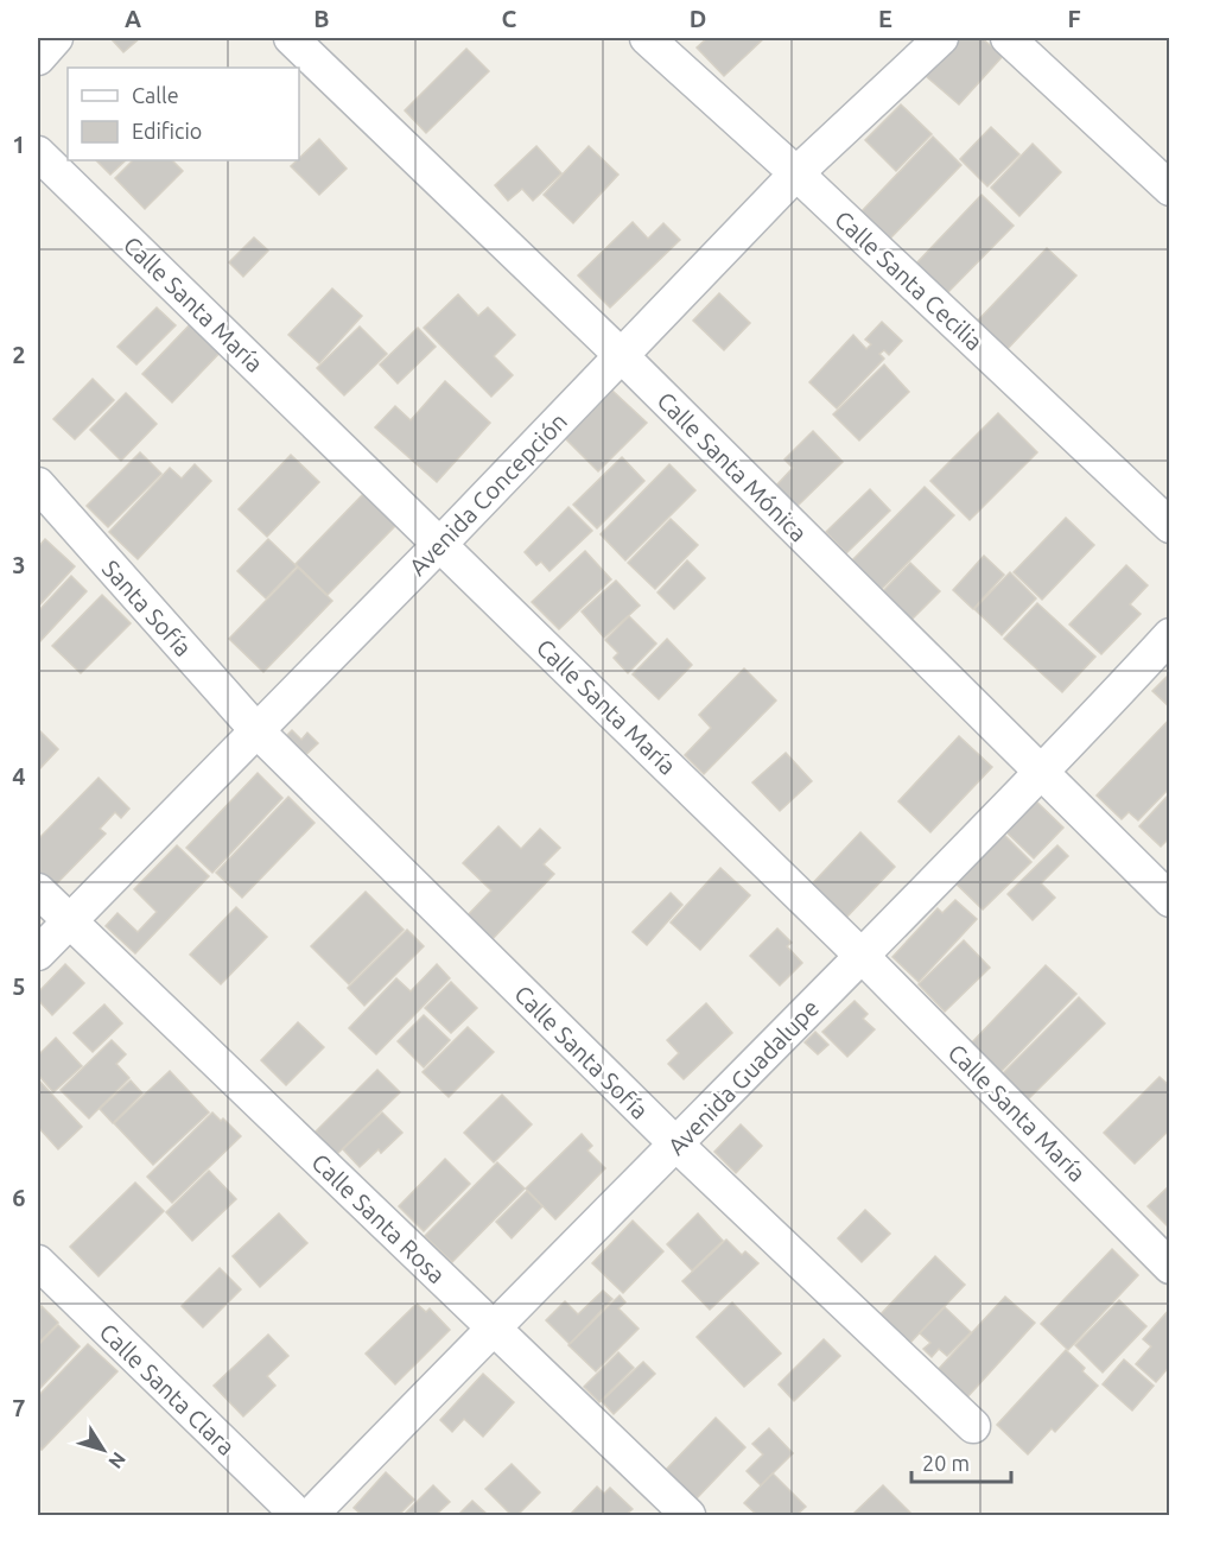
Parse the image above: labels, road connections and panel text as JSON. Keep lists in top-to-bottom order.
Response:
{
  "streets": {
    "street": [
      "Calle Santa Cecilia",
      "Calle Santa María",
      "Calle Santa Mónica",
      "Avenida Concepción",
      "Santa Sofía",
      "Calle Santa Sofía",
      "Avenida Guadalupe",
      "Calle Santa Rosa",
      "Calle Santa Clara"
    ]
  },
  "crossings": [
    ["Calle Santa Cecilia", "Avenida Concepción"],
    ["Calle Santa María", "Avenida Concepción"],
    ["Calle Santa María", "Avenida Guadalupe"],
    ["Calle Santa Mónica", "Avenida Concepción"],
    ["Calle Santa Mónica", "Avenida Guadalupe"],
    ["Avenida Concepción", "Santa Sofía"],
    ["Avenida Concepción", "Calle Santa Sofía"],
    ["Avenida Concepción", "Calle Santa Rosa"],
    ["Santa Sofía", "Calle Santa Sofía"],
    ["Calle Santa Sofía", "Avenida Guadalupe"],
    ["Avenida Guadalupe", "Calle Santa Rosa"]
  ],
  "legend": ["Calle", "Edificio"],
  "scale_bar": "20 m",
  "north": "bottom right",
  "grid": {
    "columns": [
      "A",
      "B",
      "C",
      "D",
      "E",
      "F"
    ],
    "rows": [
      "1",
      "2",
      "3",
      "4",
      "5",
      "6",
      "7"
    ]
  }
}
